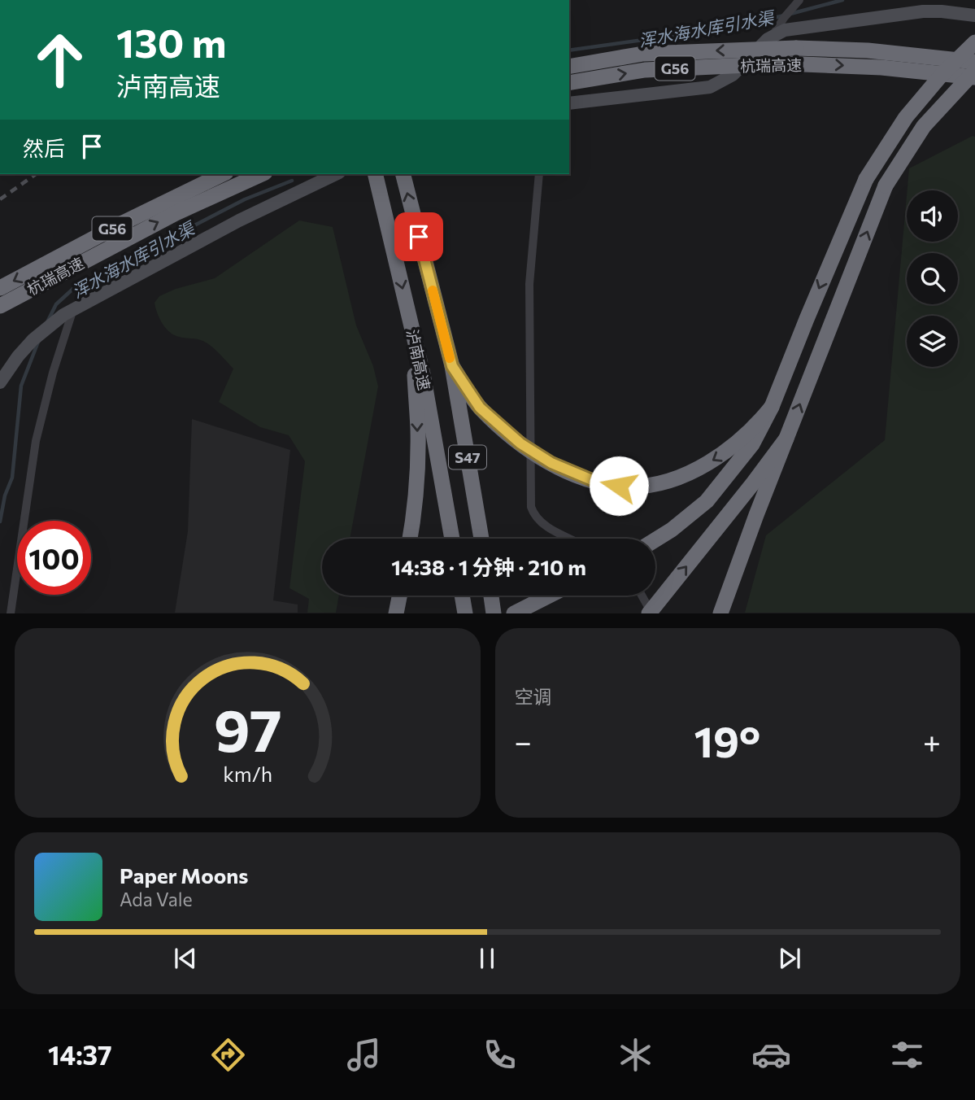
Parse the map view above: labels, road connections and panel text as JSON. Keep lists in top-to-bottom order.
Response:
{
  "streets": {
    "highway": [
      "杭瑞高速",
      "G56",
      "泸南高速",
      "S47"
    ]
  },
  "water": ["浑水海水库引水渠"],
  "page": {
    "turn": ["130 m", "泸南高速"],
    "then": "然后",
    "limit": "100",
    "trip": "14:38 · 1 分钟 · 210 m",
    "tile": "空调",
    "heat": ["−", "19°", "+"],
    "song": ["Paper Moons", "Ada Vale"],
    "tabs": "14:37",
    "gauge": ["97", "km/h"]
  }
}
